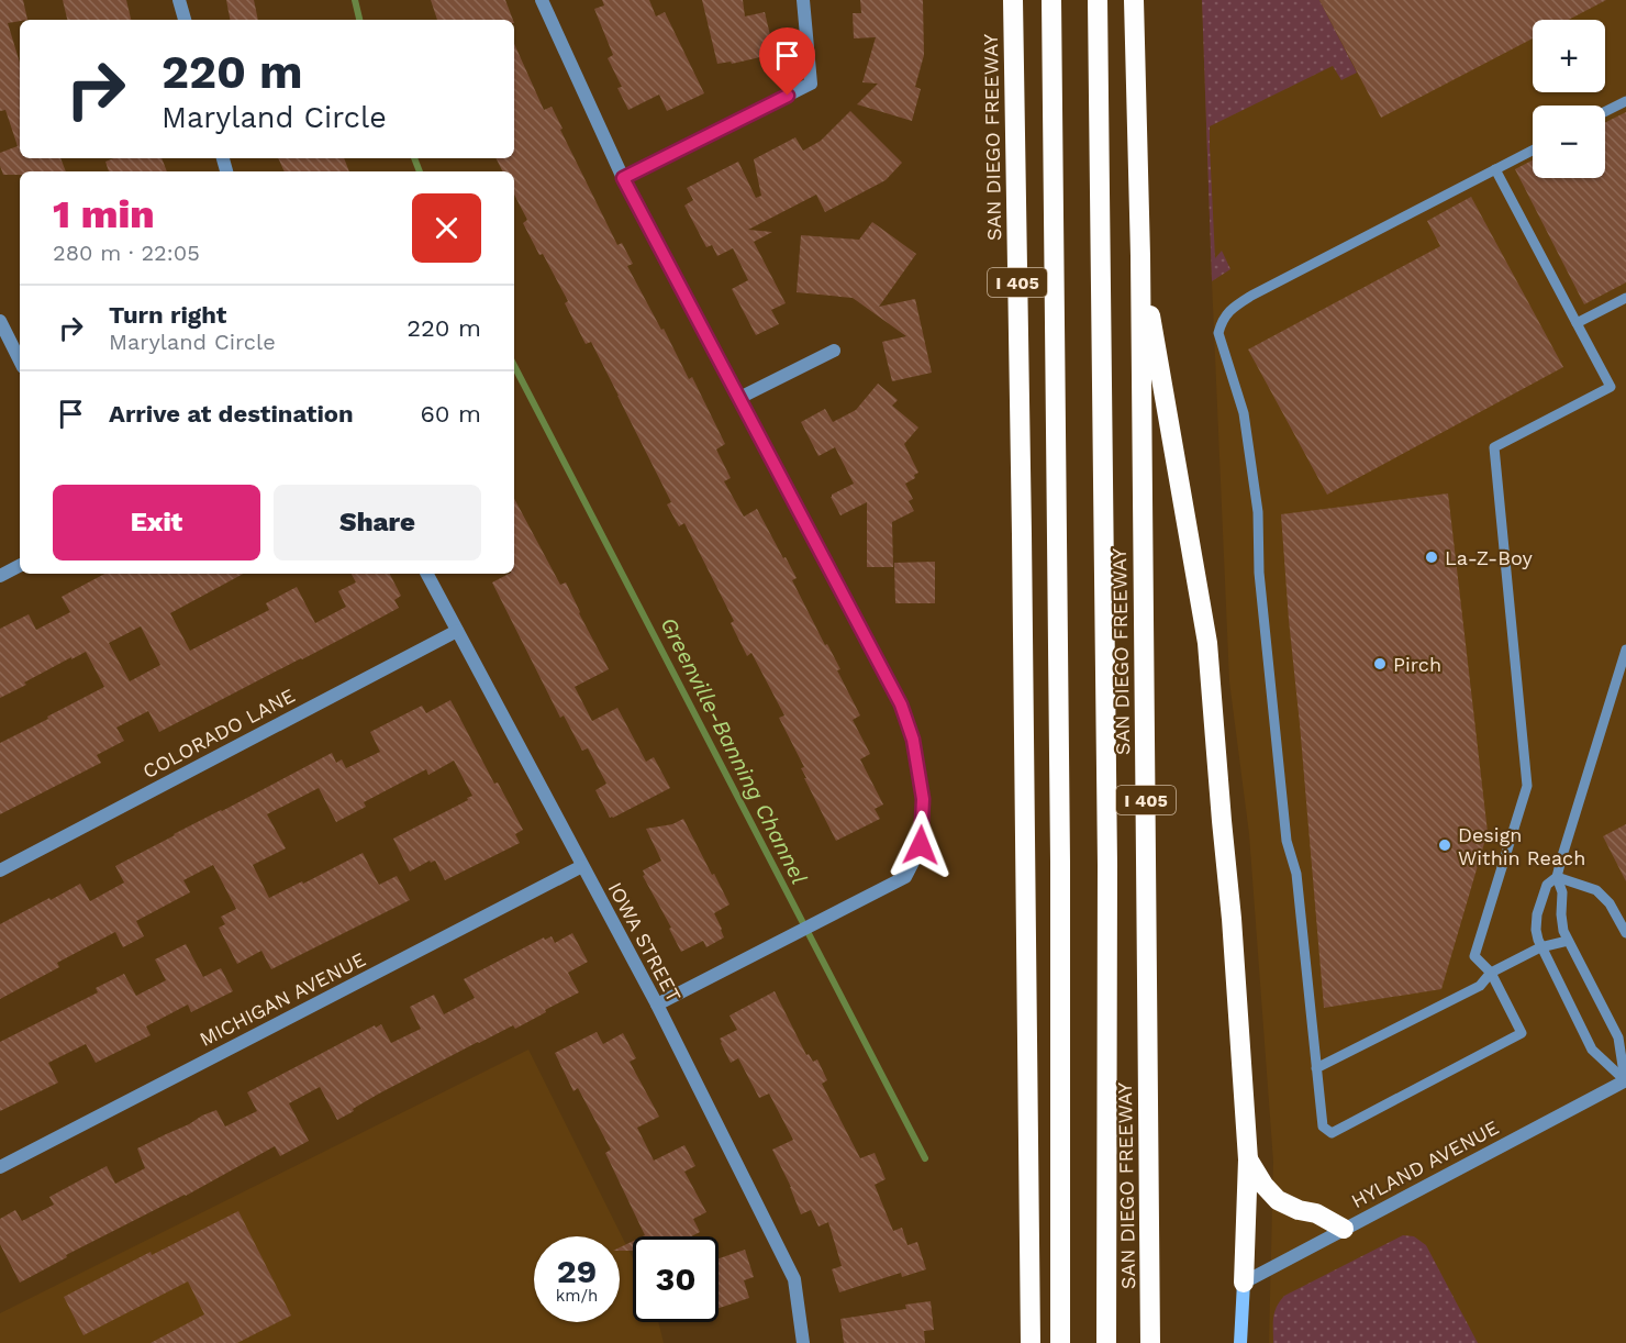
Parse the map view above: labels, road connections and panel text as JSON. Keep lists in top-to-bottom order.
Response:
{
  "streets": {
    "highway": ["SAN DIEGO FREEWAY", "I 405"],
    "street": [
      "COLORADO LANE",
      "IOWA STREET",
      "MICHIGAN AVENUE",
      "HYLAND AVENUE"
    ]
  },
  "crossings": [
    ["COLORADO LANE", "IOWA STREET"],
    ["IOWA STREET", "MICHIGAN AVENUE"]
  ],
  "water": ["Greenville-Banning Channel"],
  "places": ["La-Z-Boy", "Pirch", "Design Within Reach"],
  "page": {
    "map_buttons": ["+", "−"],
    "turn": ["220 m", "Maryland Circle"],
    "heading": ["1 min", "280 m · 22:05"],
    "list": [
      {
        "name": "Turn right",
        "note": "Maryland Circle",
        "value": "220 m"
      },
      {
        "name": "Arrive at destination",
        "value": "60 m"
      }
    ],
    "buttons": ["Exit", "Share"],
    "speed": "29 km/h",
    "limit": "30"
  }
}
